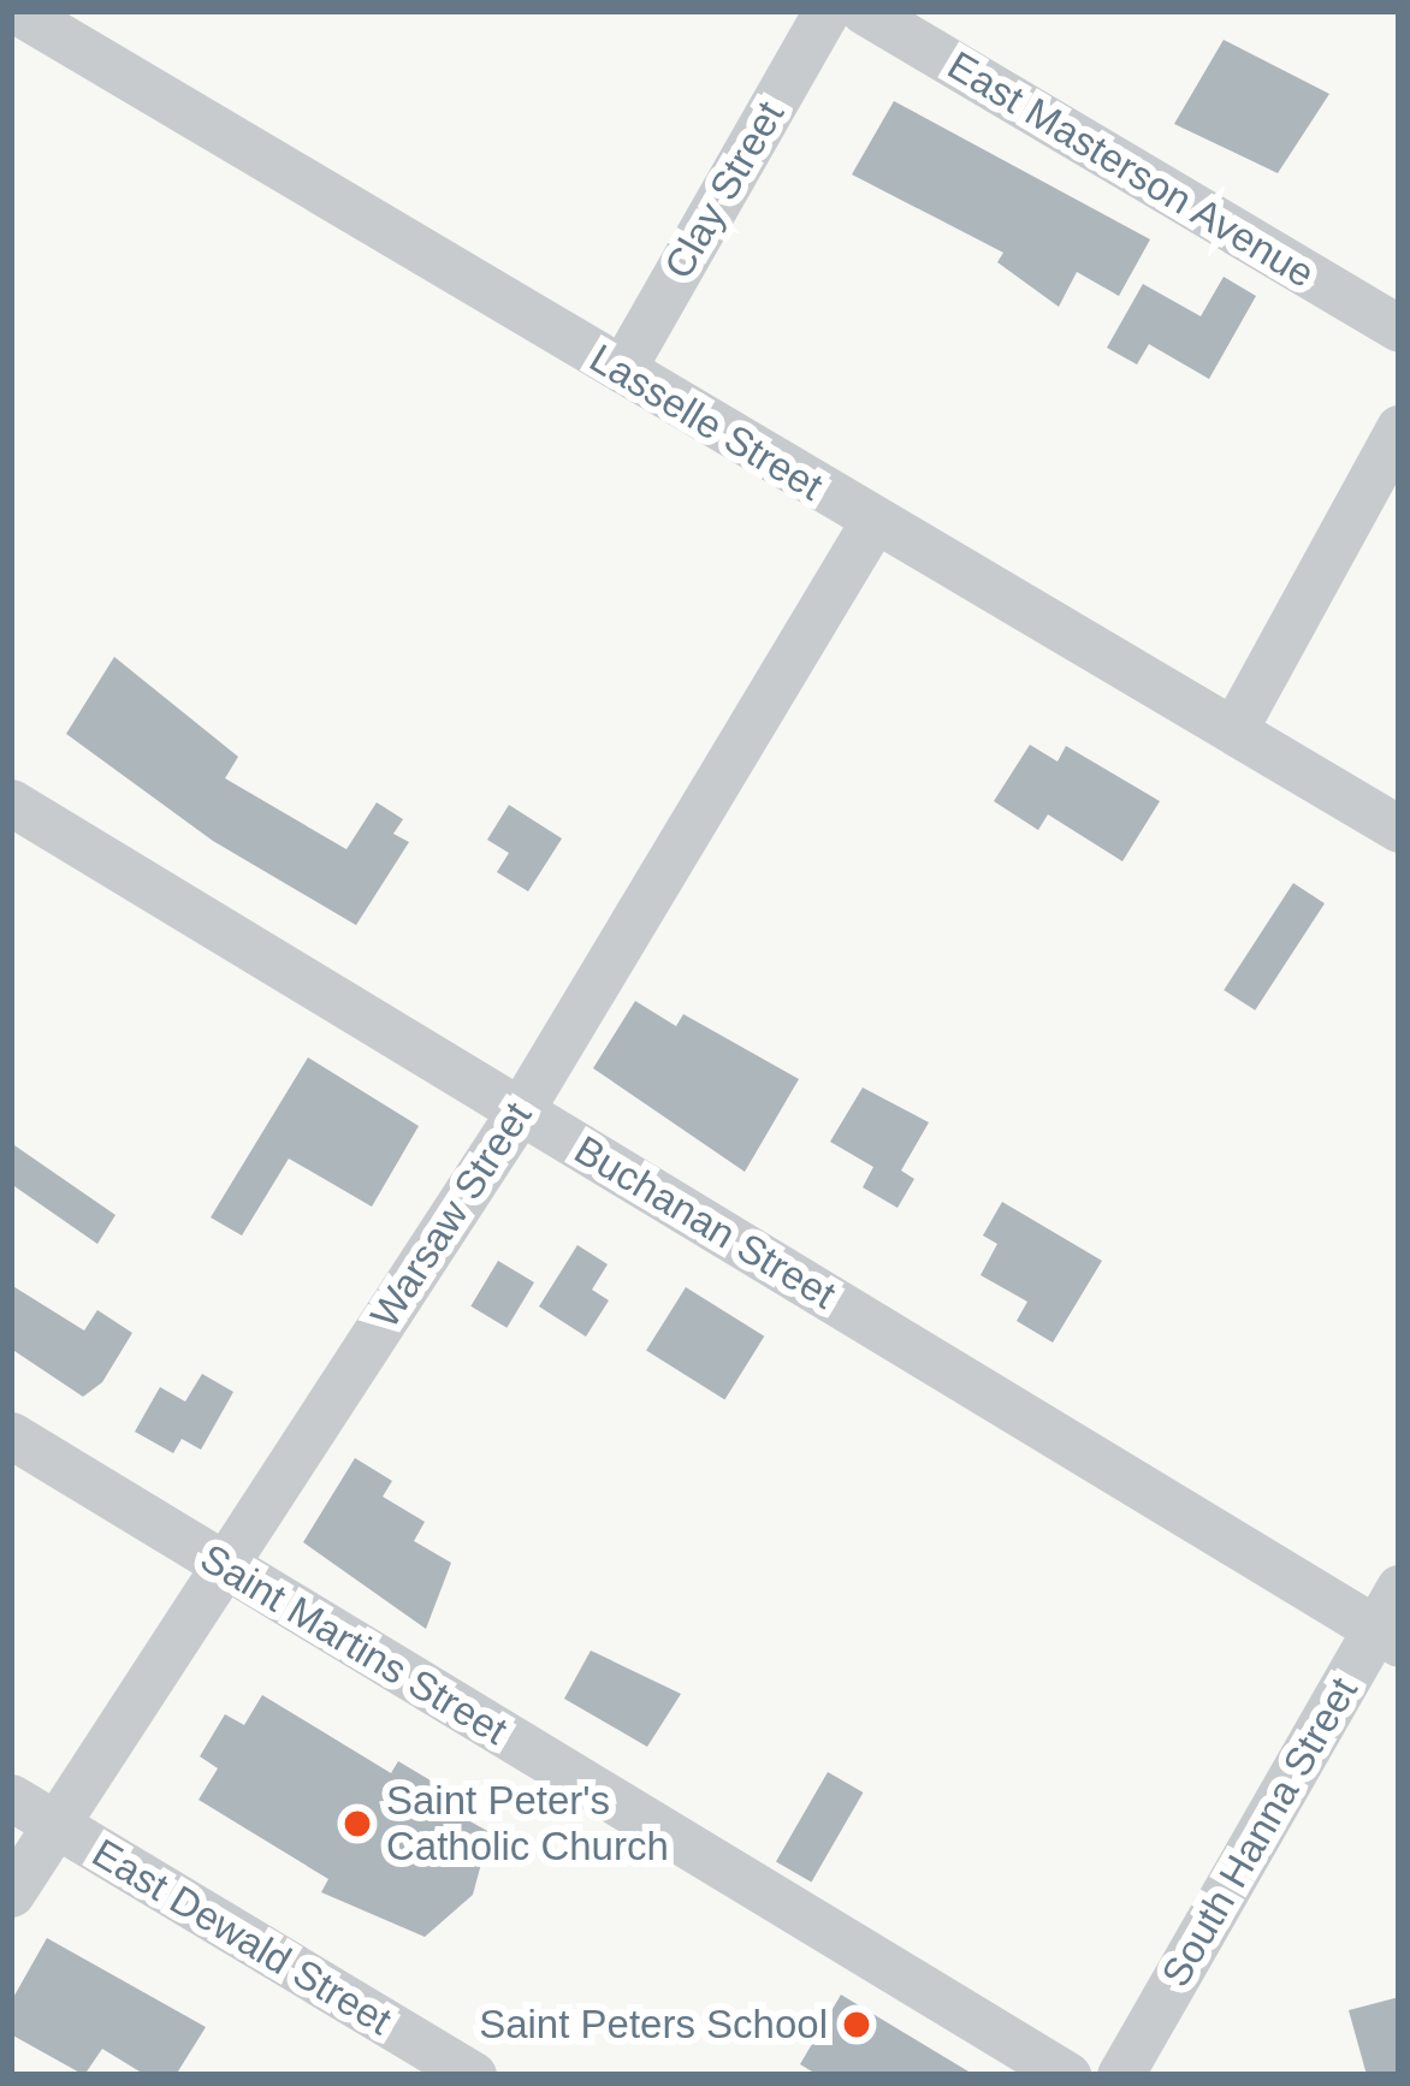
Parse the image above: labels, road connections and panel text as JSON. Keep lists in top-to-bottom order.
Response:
{
  "streets": {
    "street": [
      "East Masterson Avenue",
      "Clay Street",
      "Lasselle Street",
      "Warsaw Street",
      "Buchanan Street",
      "Saint Martins Street",
      "South Hanna Street",
      "East Dewald Street"
    ]
  },
  "crossings": [
    ["Clay Street", "Lasselle Street"],
    ["Lasselle Street", "Warsaw Street"],
    ["Warsaw Street", "Buchanan Street"],
    ["Warsaw Street", "Saint Martins Street"],
    ["Warsaw Street", "East Dewald Street"],
    ["Buchanan Street", "South Hanna Street"]
  ],
  "places": ["Saint Peter's Catholic Church", "Saint Peters School"]
}
